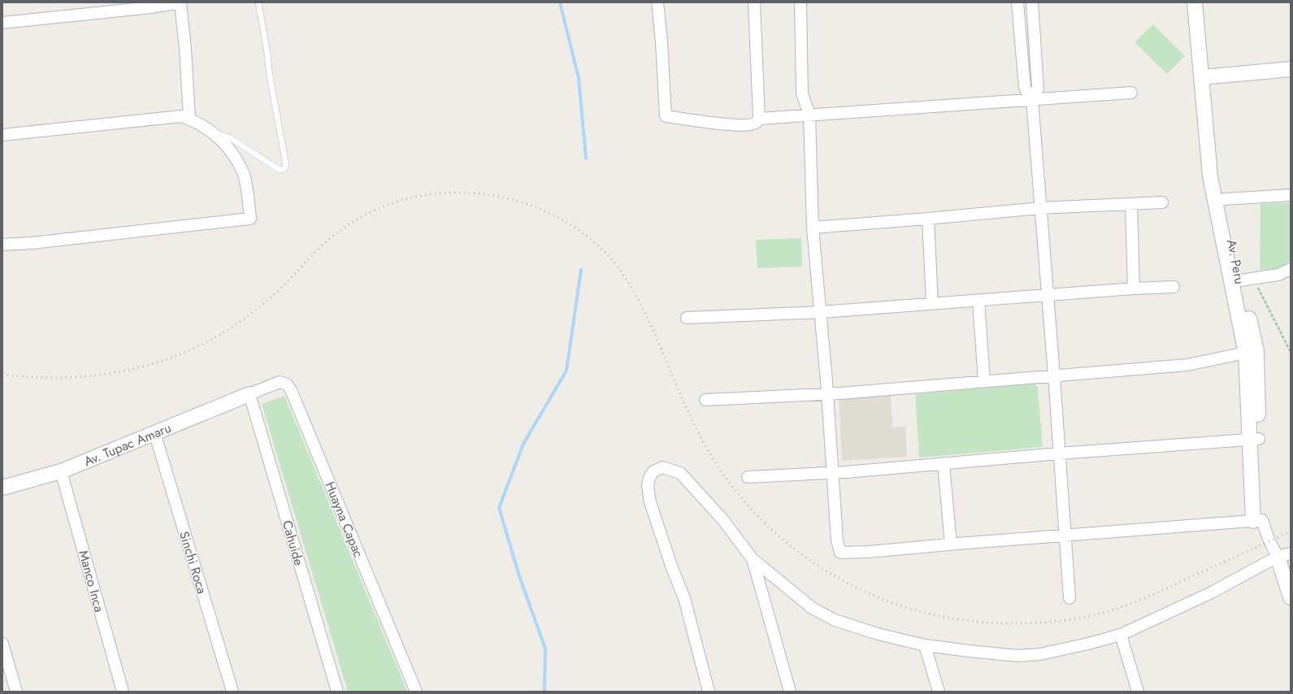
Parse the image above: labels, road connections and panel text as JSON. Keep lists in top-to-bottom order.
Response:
{
  "streets": {
    "street": [
      "Av. Peru",
      "Av. Tupac Amaru",
      "Huayna Capac",
      "Cahuide",
      "Sinchi Roca",
      "Manco Inca"
    ]
  },
  "crossings": [
    ["Av. Tupac Amaru", "Huayna Capac"],
    ["Av. Tupac Amaru", "Cahuide"],
    ["Av. Tupac Amaru", "Sinchi Roca"],
    ["Av. Tupac Amaru", "Manco Inca"],
    ["Huayna Capac", "Cahuide"]
  ]
}
